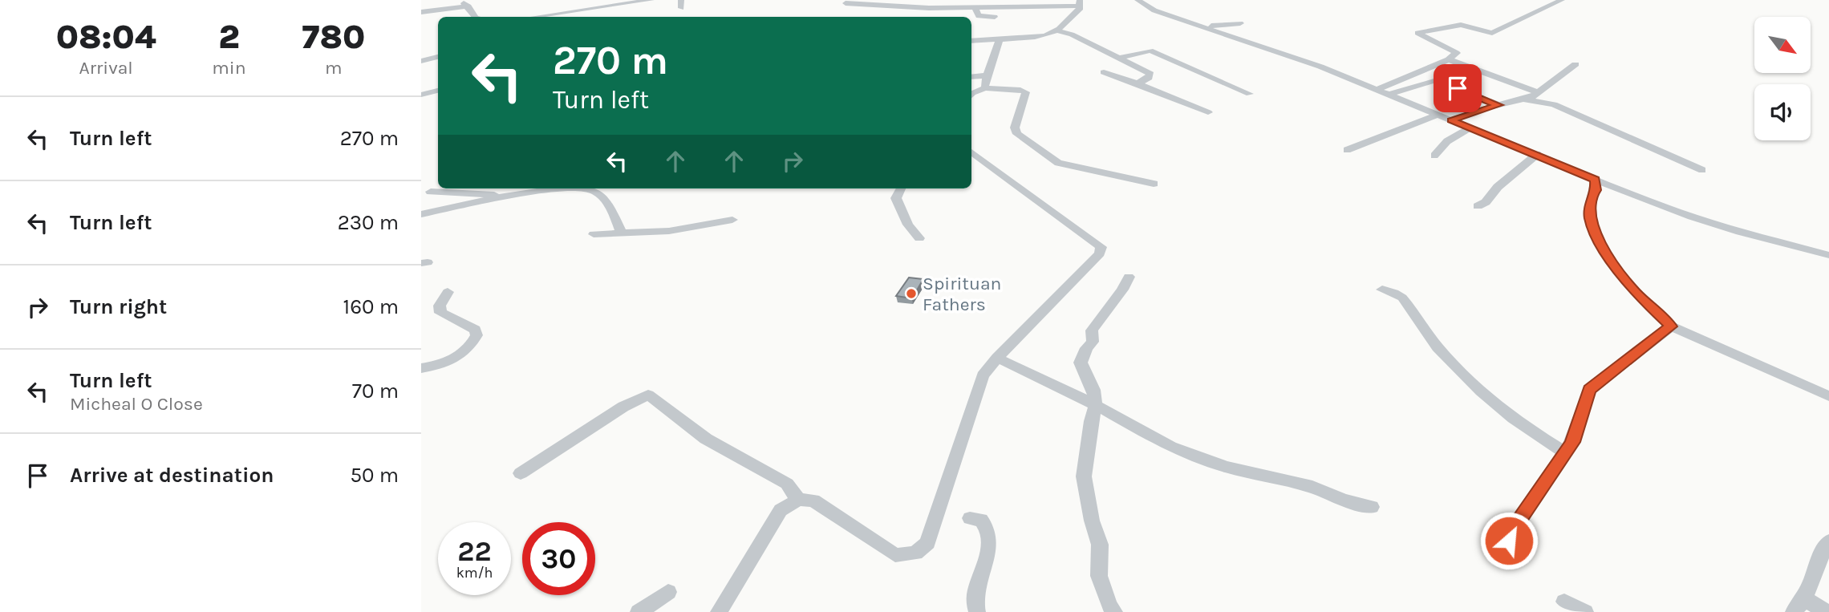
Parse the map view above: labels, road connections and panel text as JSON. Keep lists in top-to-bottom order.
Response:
{
  "places": ["Spirituan Fathers"],
  "north": "bottom right",
  "page": {
    "eta": [
      "08:04",
      "Arrival",
      "2",
      "min",
      "780",
      "m"
    ],
    "turn": ["270 m", "Turn left"],
    "list": [
      {
        "name": "Turn left",
        "value": "270 m"
      },
      {
        "name": "Turn left",
        "value": "230 m"
      },
      {
        "name": "Turn right",
        "value": "160 m"
      },
      {
        "name": "Turn left",
        "note": "Micheal O Close",
        "value": "70 m"
      },
      {
        "name": "Arrive at destination",
        "value": "50 m"
      }
    ],
    "speed": "22 km/h",
    "limit": "30"
  }
}
